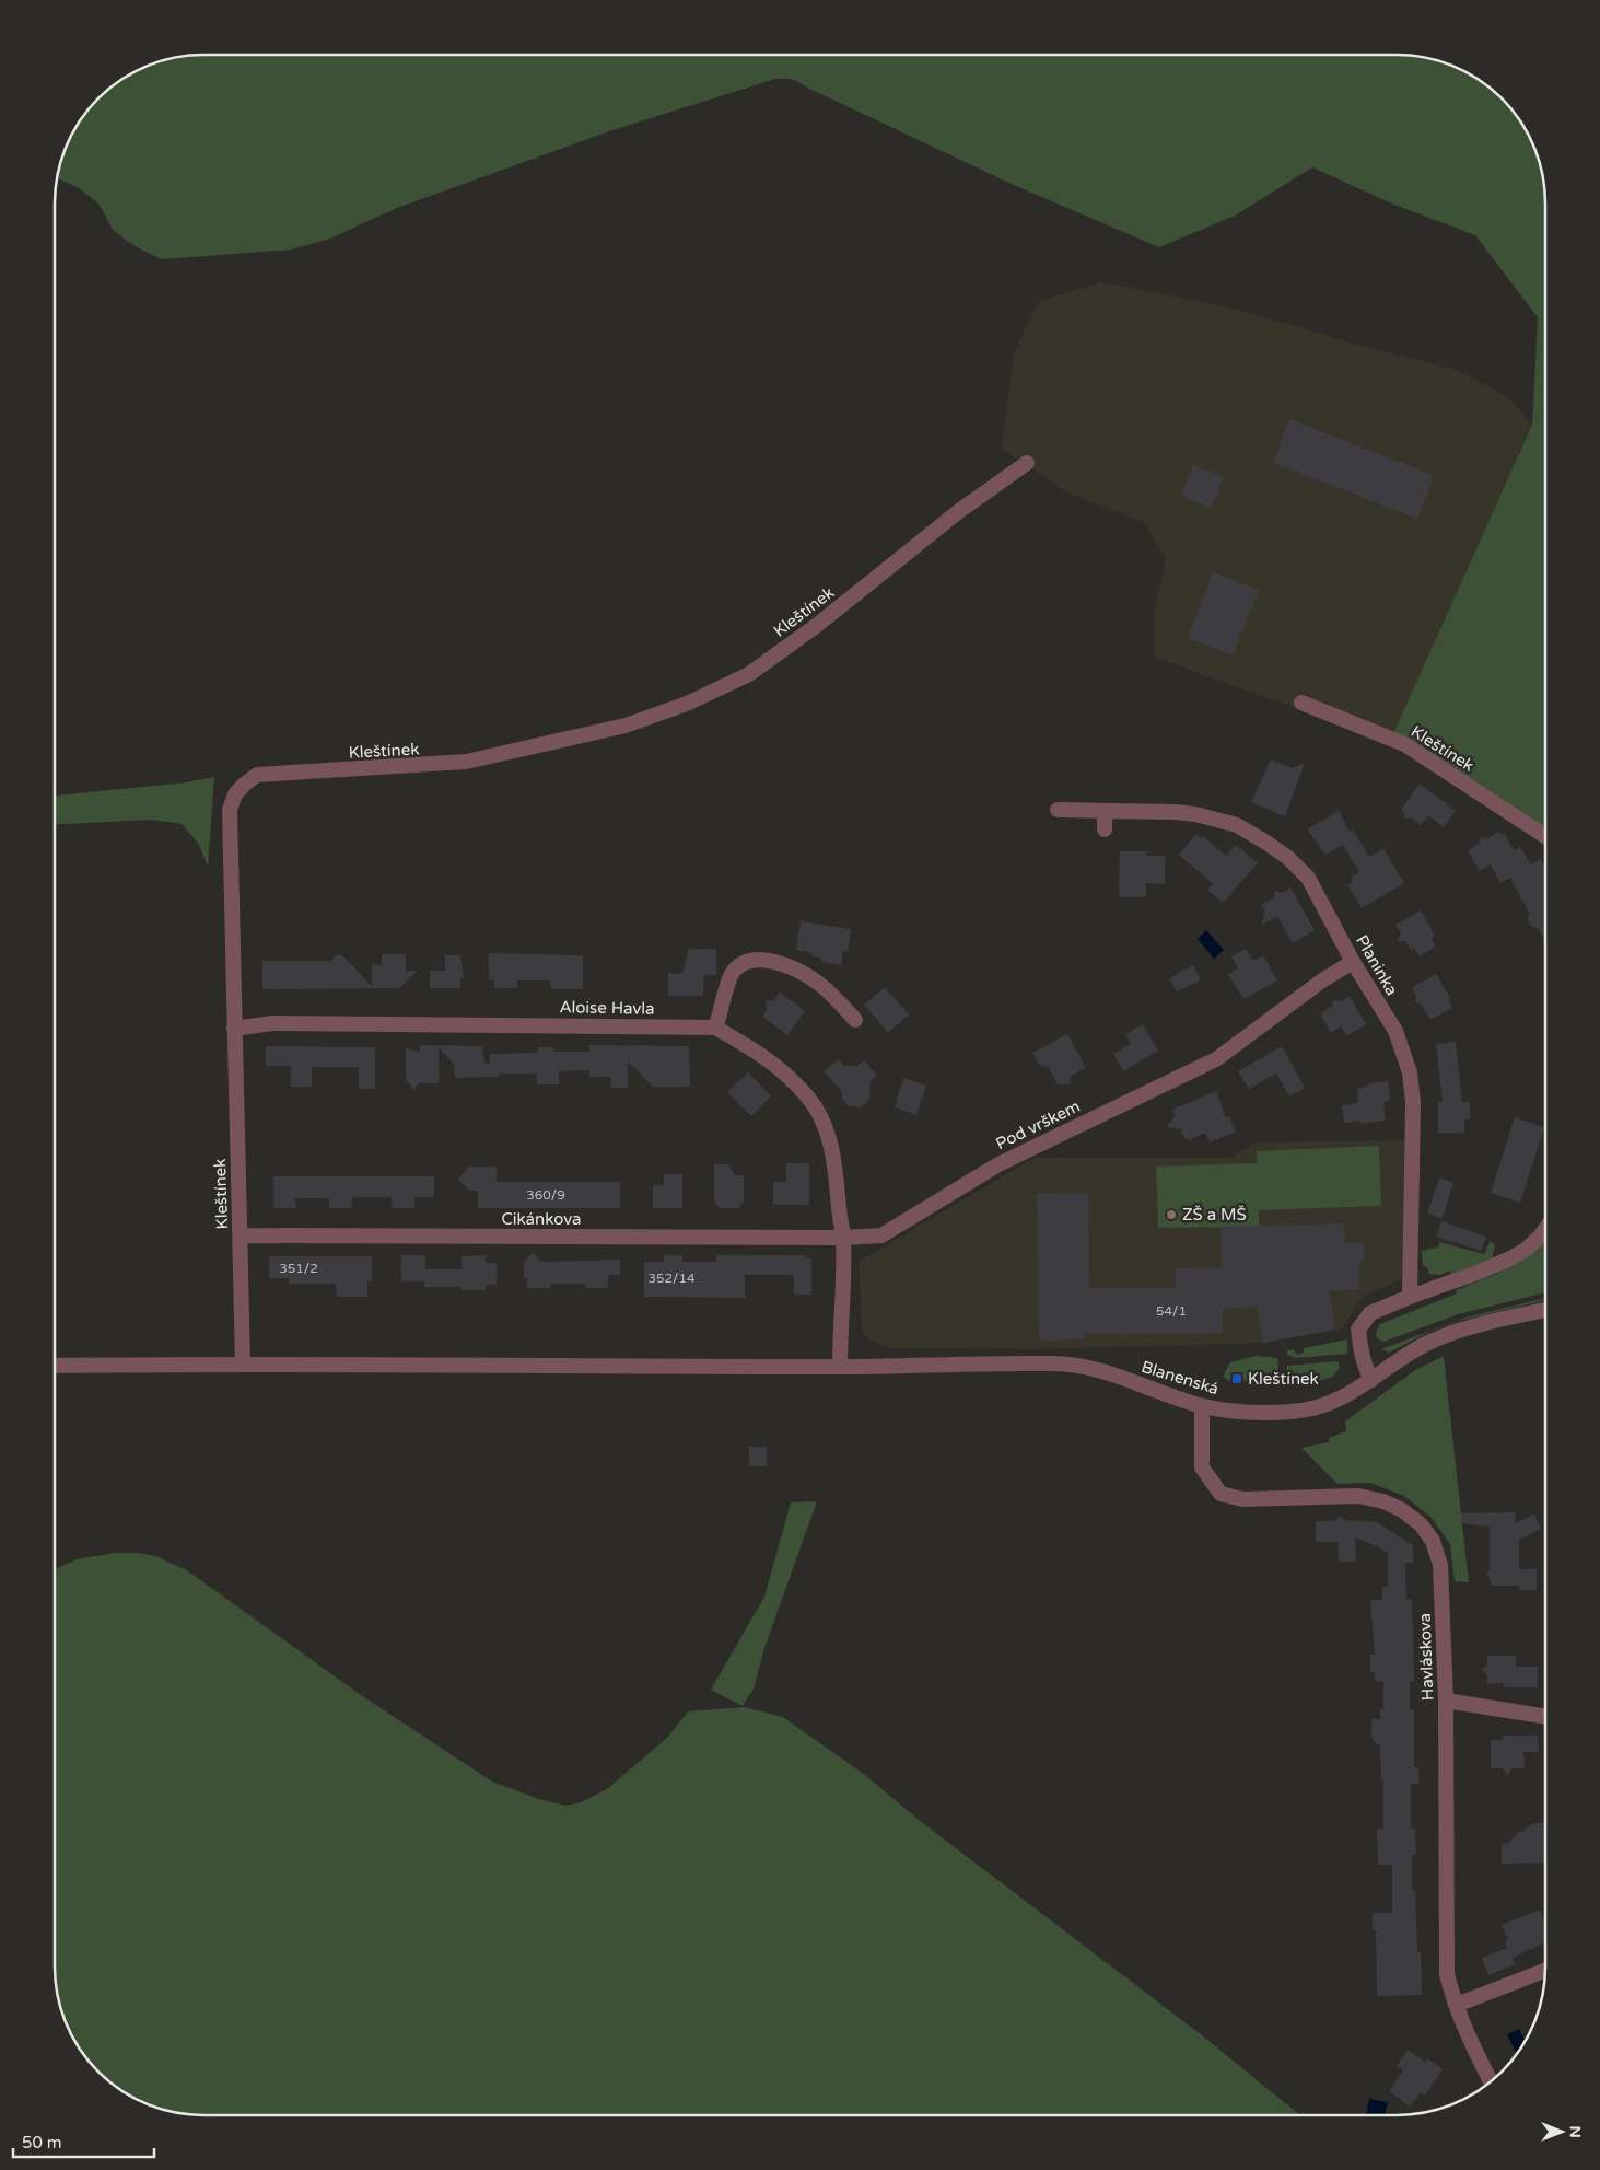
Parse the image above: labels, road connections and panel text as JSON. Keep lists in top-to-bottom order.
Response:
{
  "streets": {
    "street": [
      "Kleštínek",
      "Planinka",
      "Aloise Havla",
      "Pod vrškem",
      "Cikánkova",
      "Blanenská",
      "Havláskova"
    ]
  },
  "crossings": [
    ["Kleštínek", "Aloise Havla"],
    ["Kleštínek", "Cikánkova"],
    ["Kleštínek", "Blanenská"],
    ["Planinka", "Pod vrškem"],
    ["Aloise Havla", "Pod vrškem"],
    ["Aloise Havla", "Cikánkova"],
    ["Pod vrškem", "Cikánkova"],
    ["Blanenská", "Havláskova"]
  ],
  "places": {
    "other": ["ZŠ a MŠ"],
    "transit": ["Kleštínek"]
  },
  "house_numbers": [
    "360/9",
    "351/2",
    "352/14",
    "54/1"
  ],
  "scale_bar": "50 m",
  "north": "right"
}
